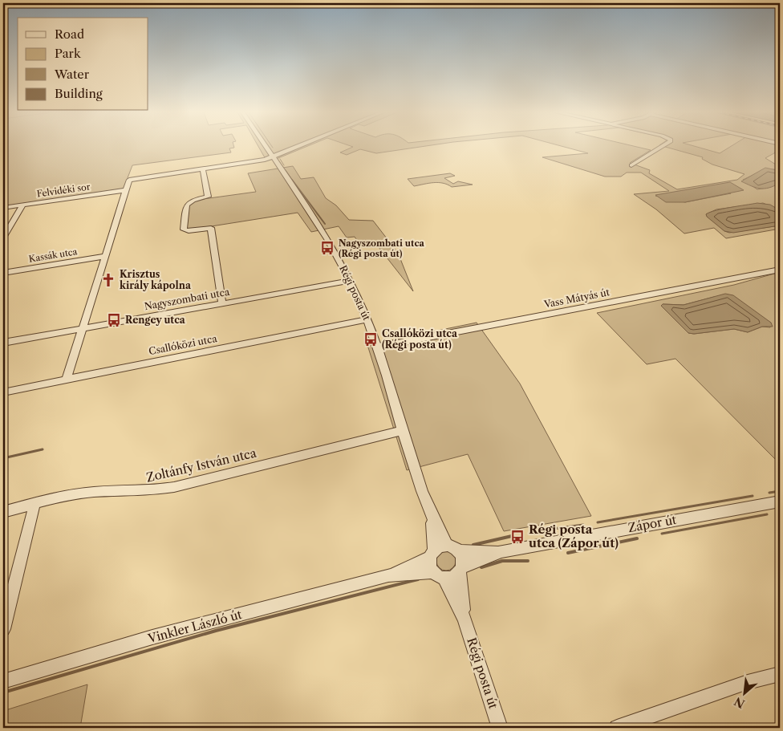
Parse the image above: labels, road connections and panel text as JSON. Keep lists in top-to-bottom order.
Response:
{
  "streets": {
    "street": [
      "Felvidéki sor",
      "Kassák utca",
      "Régi posta út",
      "Vass Mátyás út",
      "Nagyszombati utca",
      "Csallóközi utca",
      "Zoltánfy István utca",
      "Zápor út",
      "Vinkler László út"
    ]
  },
  "crossings": [
    ["Régi posta út", "Vass Mátyás út"],
    ["Régi posta út", "Nagyszombati utca"],
    ["Régi posta út", "Csallóközi utca"],
    ["Régi posta út", "Zoltánfy István utca"],
    ["Régi posta út", "Zápor út"],
    ["Régi posta út", "Vinkler László út"],
    ["Zápor út", "Vinkler László út"]
  ],
  "places": {
    "bus stop": [
      "Nagyszombati utca (Régi posta út)",
      "Rengey utca",
      "Csallóközi utca (Régi posta út)",
      "Régi posta utca (Zápor út)"
    ],
    "church": ["Krisztus király kápolna"]
  },
  "legend": [
    "Road",
    "Park",
    "Water",
    "Building"
  ],
  "north": "bottom left"
}
